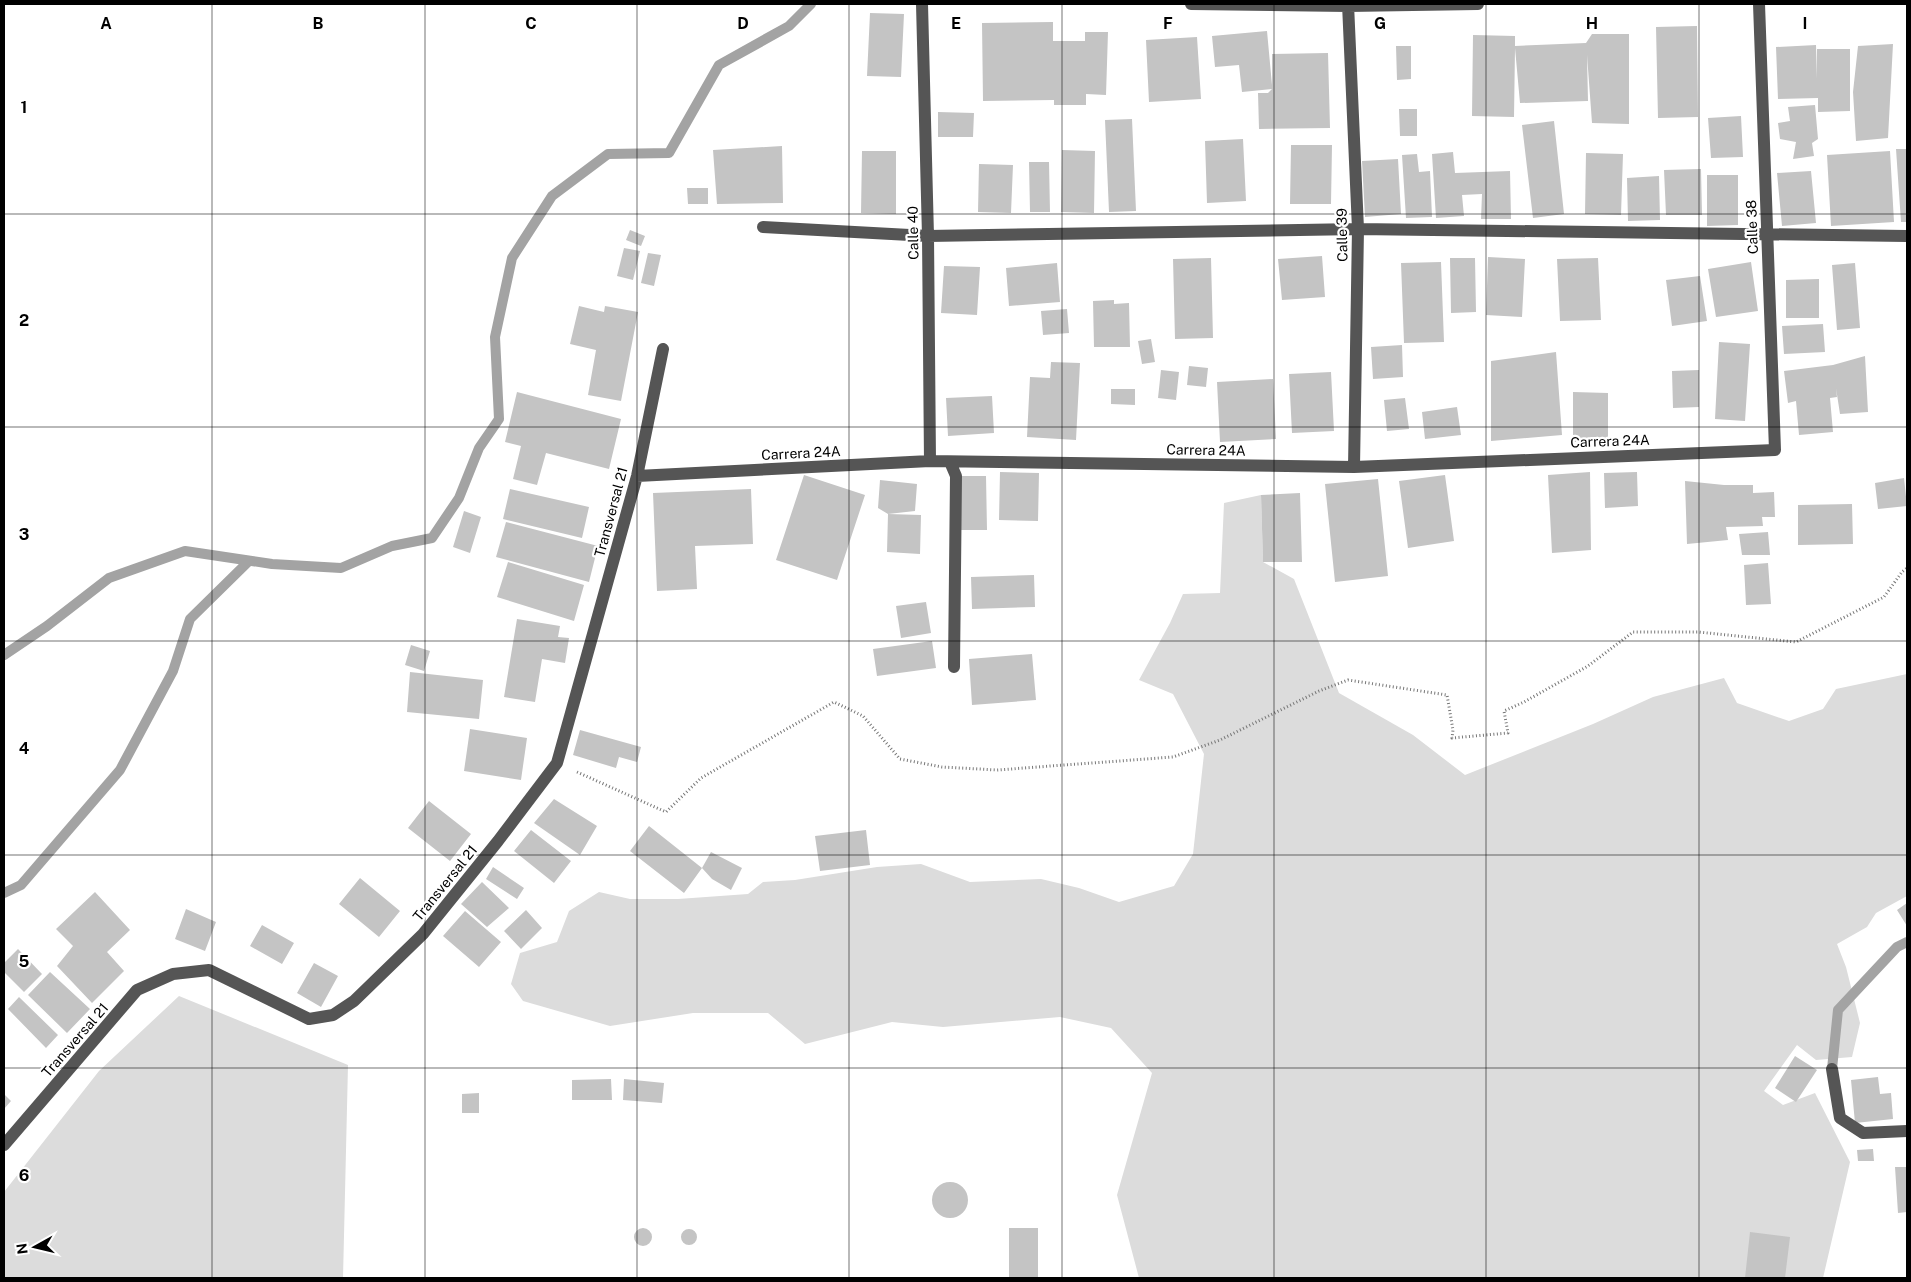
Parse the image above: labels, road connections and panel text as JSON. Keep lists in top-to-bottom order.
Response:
{
  "streets": {
    "street": [
      "Calle 38",
      "Calle 40",
      "Calle 39",
      "Carrera 24A",
      "Transversal 21"
    ]
  },
  "crossings": [
    ["Calle 38", "Carrera 24A"],
    ["Calle 40", "Carrera 24A"],
    ["Calle 39", "Carrera 24A"],
    ["Carrera 24A", "Transversal 21"]
  ],
  "north": "left",
  "grid": {
    "columns": [
      "A",
      "B",
      "C",
      "D",
      "E",
      "F",
      "G",
      "H",
      "I"
    ],
    "rows": [
      "1",
      "2",
      "3",
      "4",
      "5",
      "6"
    ]
  }
}
